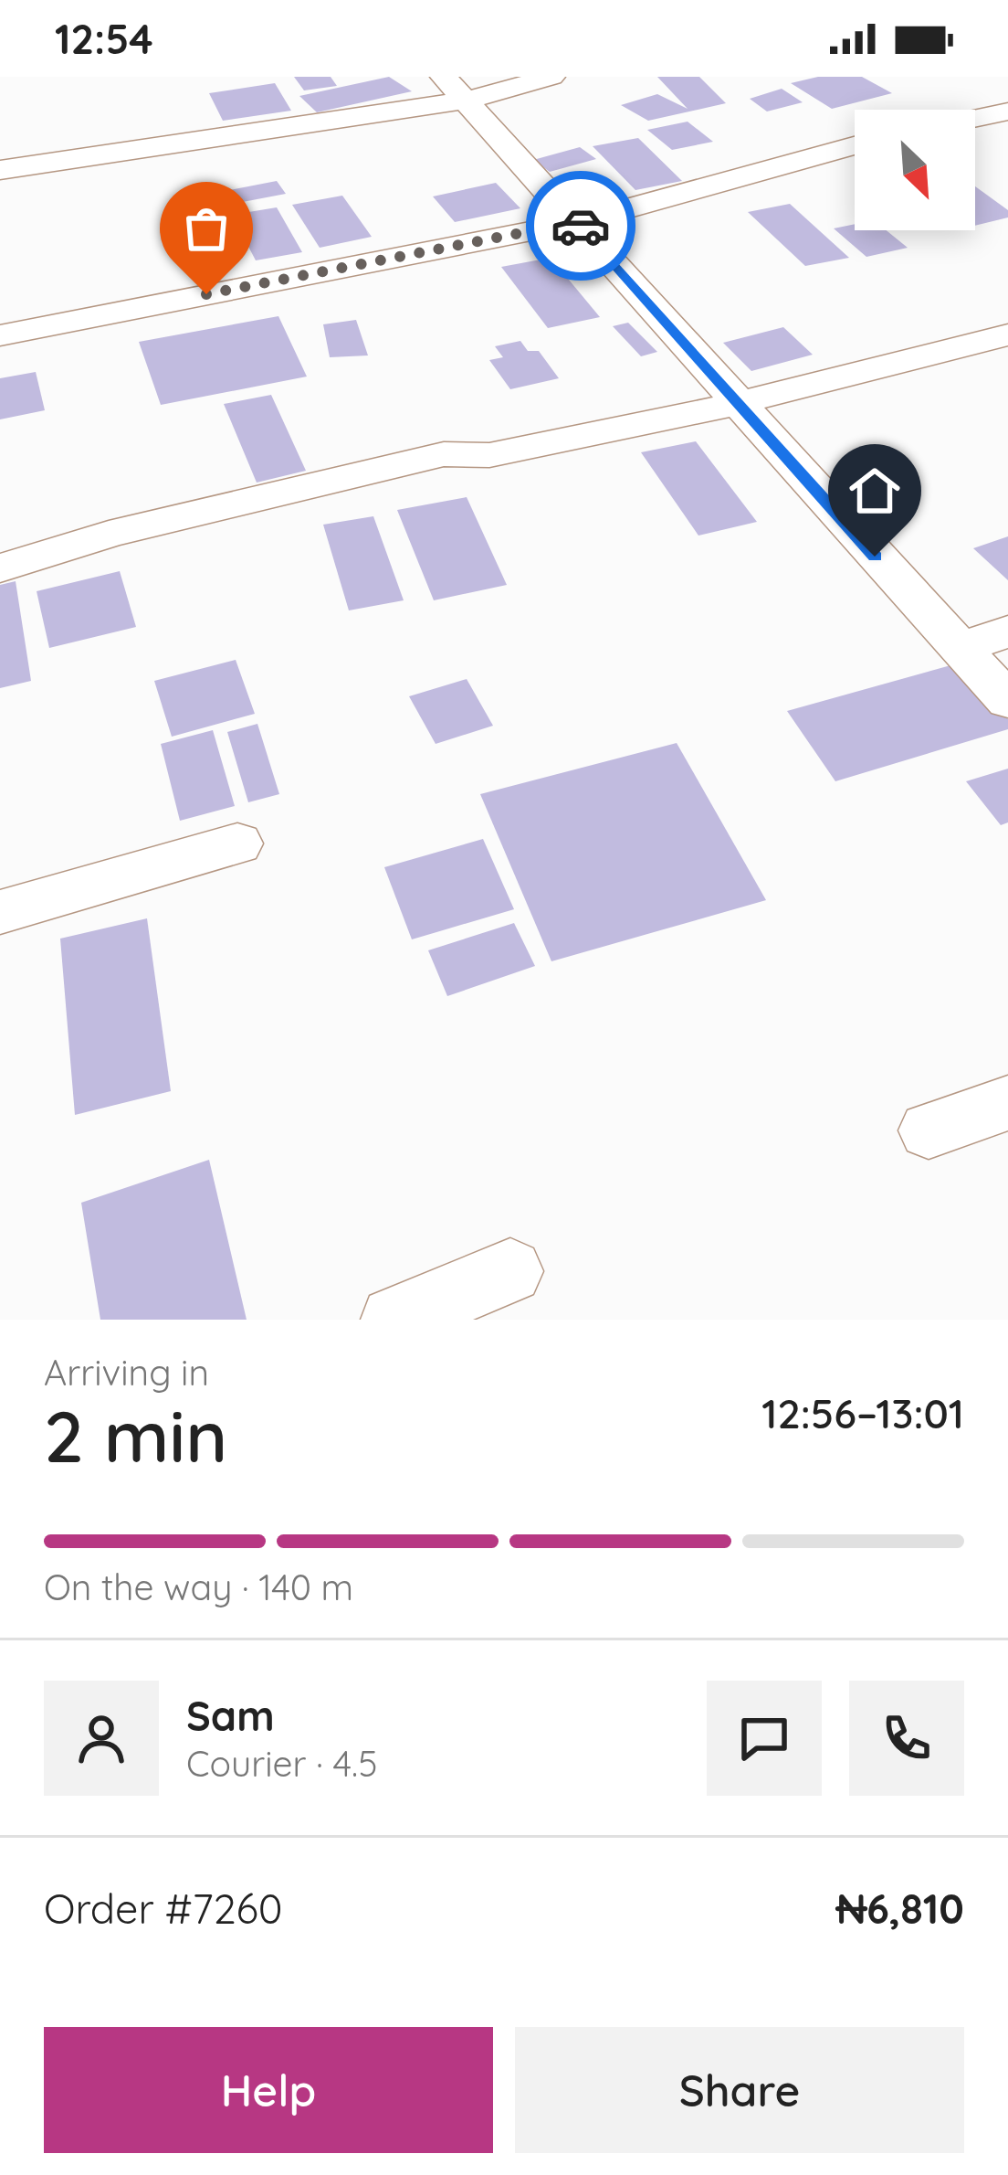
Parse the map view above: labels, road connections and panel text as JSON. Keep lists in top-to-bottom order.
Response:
{
  "north": "bottom right",
  "page": {
    "status": "12:54",
    "heading": ["2 min", "Arriving in", "12:56–13:01"],
    "panel": [
      "Sam",
      "Courier · 4.5",
      "Order #7260",
      "₦6,810"
    ],
    "bar": "On the way · 140 m",
    "buttons": ["Help", "Share"]
  }
}
